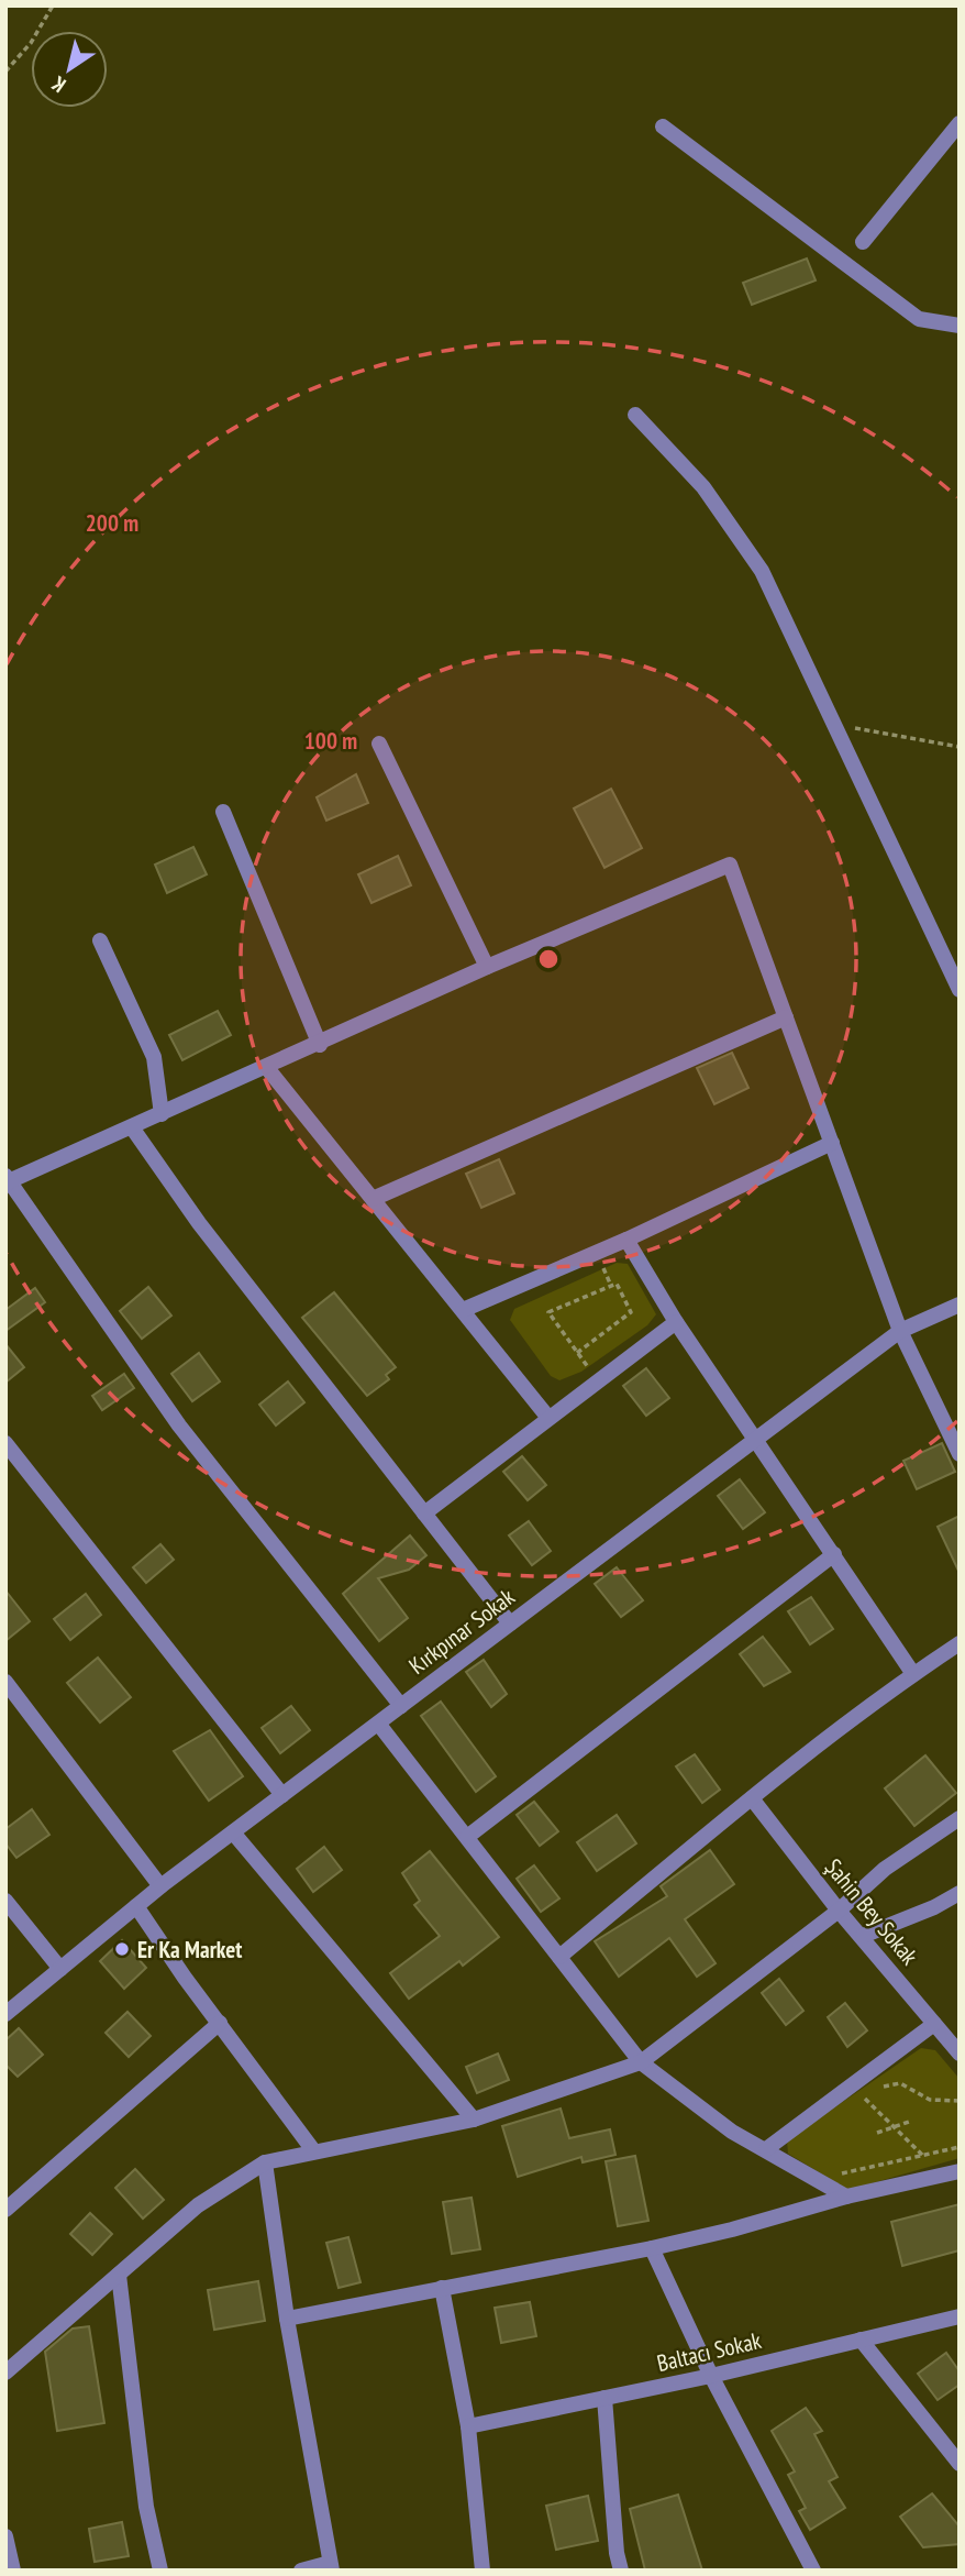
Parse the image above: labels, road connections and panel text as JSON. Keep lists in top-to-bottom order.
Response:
{
  "streets": {
    "street": ["Kırkpınar Sokak", "Şahin Bey Sokak", "Baltacı Sokak"]
  },
  "places": ["Er Ka Market"],
  "north": "bottom left",
  "rings": ["200 m", "100 m"]
}
